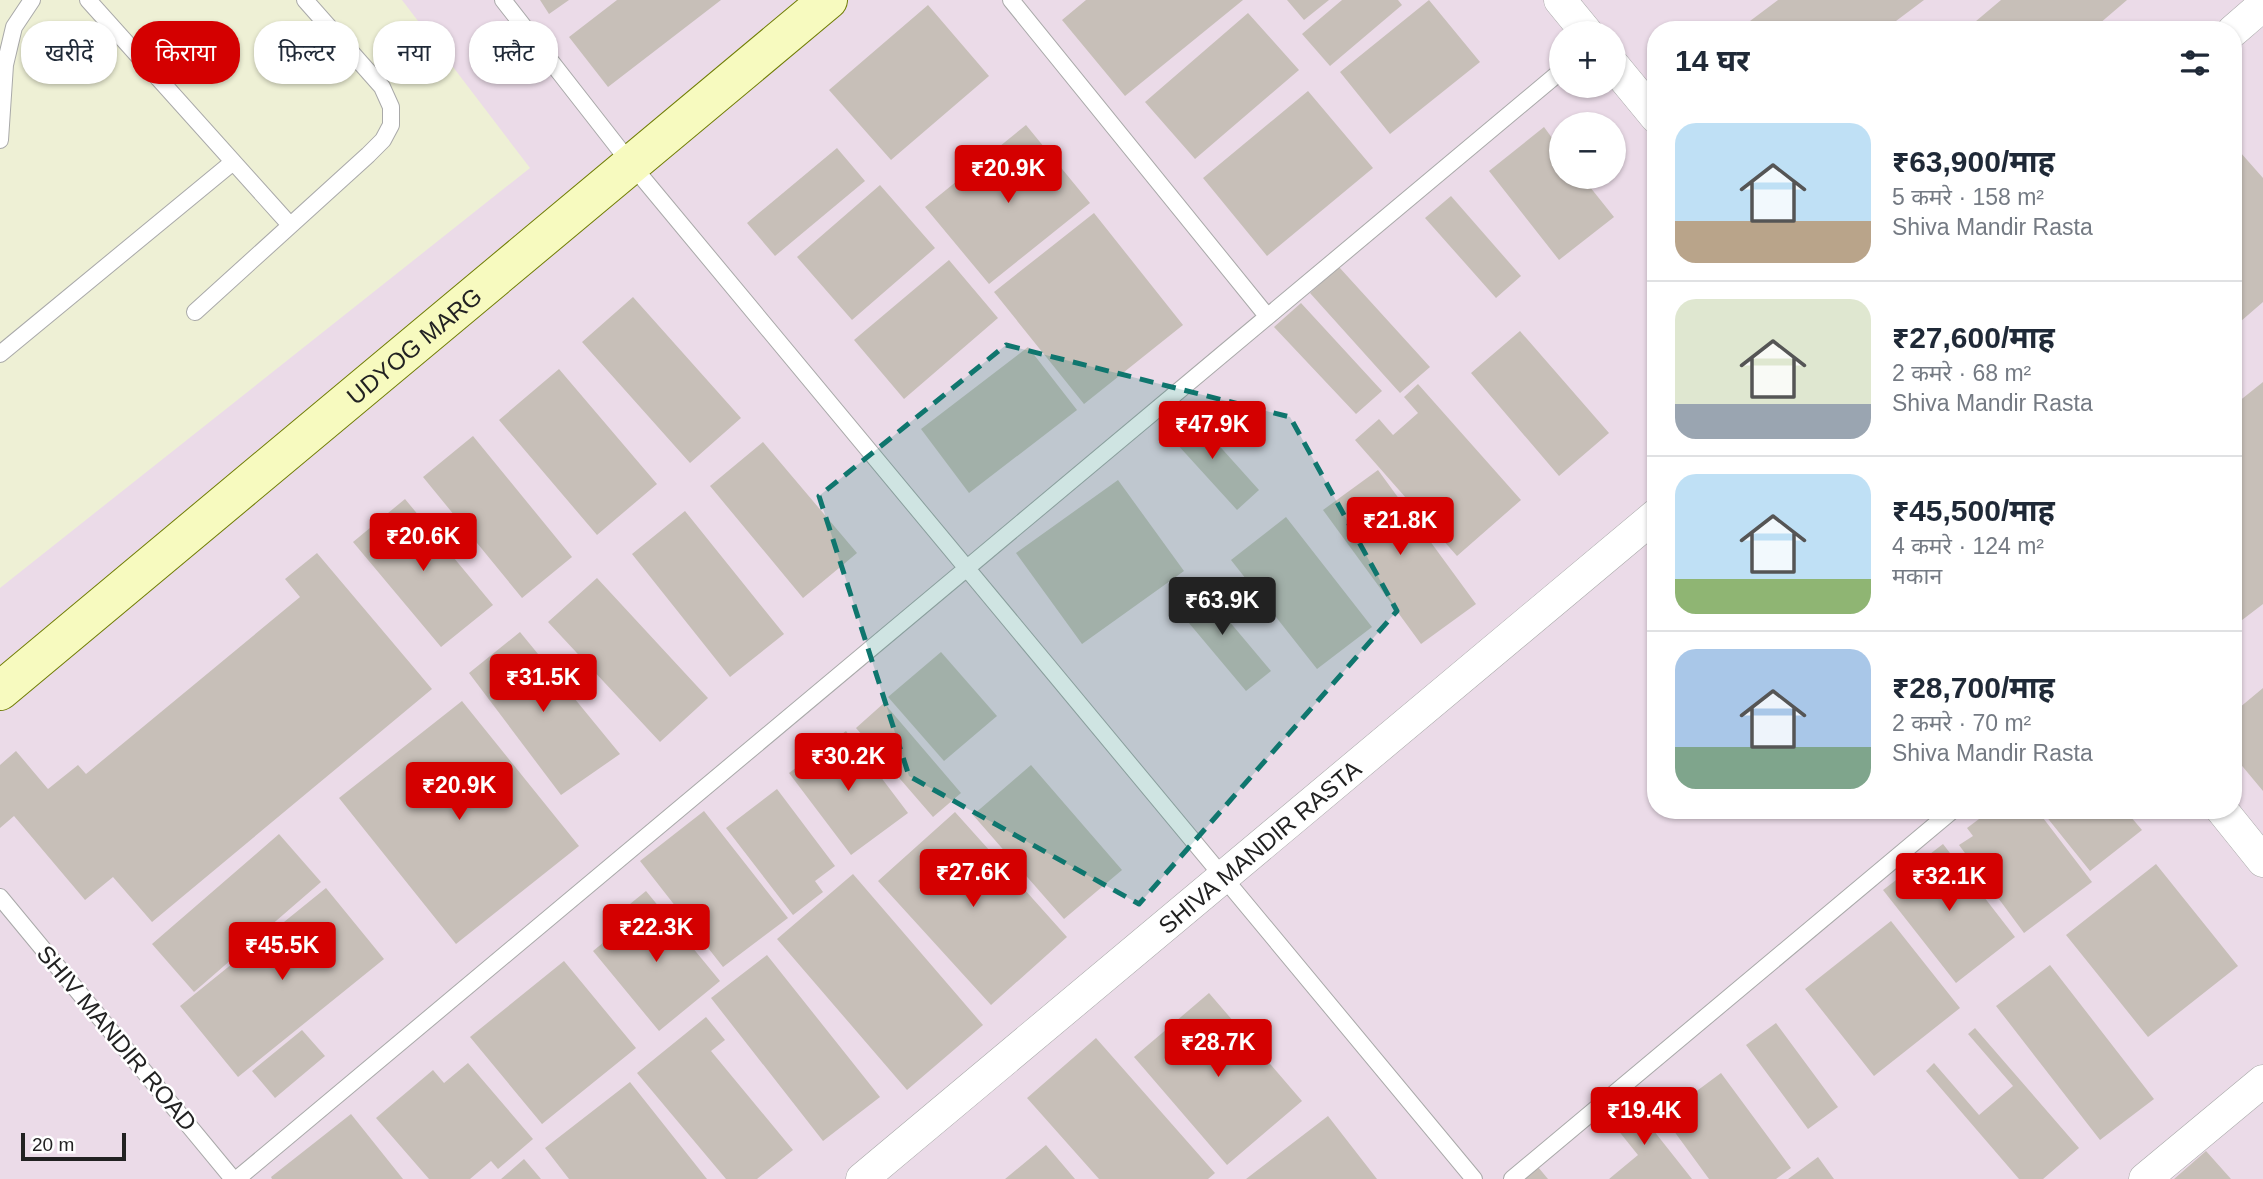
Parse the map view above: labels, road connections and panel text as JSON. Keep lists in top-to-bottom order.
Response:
{
  "streets": {
    "street": ["UDYOG MARG", "SHIVA MANDIR RASTA"],
    "lane": ["SHIV MANDIR ROAD"]
  },
  "scale_bar": "20 m",
  "page": {
    "map_buttons": ["+", "−"],
    "chip": [
      "खरीदें",
      "किराया",
      "फ़िल्टर",
      "नया",
      "फ़्लैट"
    ],
    "heading": "14 घर",
    "list": [
      {
        "name": "₹63,900/माह",
        "note": "5 कमरे · 158 m² · Shiva Mandir Rasta"
      },
      {
        "name": "₹27,600/माह",
        "note": "2 कमरे · 68 m² · Shiva Mandir Rasta"
      },
      {
        "name": "₹45,500/माह",
        "note": "4 कमरे · 124 m² · मकान"
      },
      {
        "name": "₹28,700/माह",
        "note": "2 कमरे · 70 m² · Shiva Mandir Rasta"
      }
    ],
    "price": [
      "₹20.9K",
      "₹47.9K",
      "₹21.8K",
      "₹20.6K",
      "₹63.9K",
      "₹31.5K",
      "₹30.2K",
      "₹20.9K",
      "₹27.6K",
      "₹32.1K",
      "₹22.3K",
      "₹45.5K",
      "₹28.7K",
      "₹19.4K"
    ],
    "scale": "20 m"
  }
}
